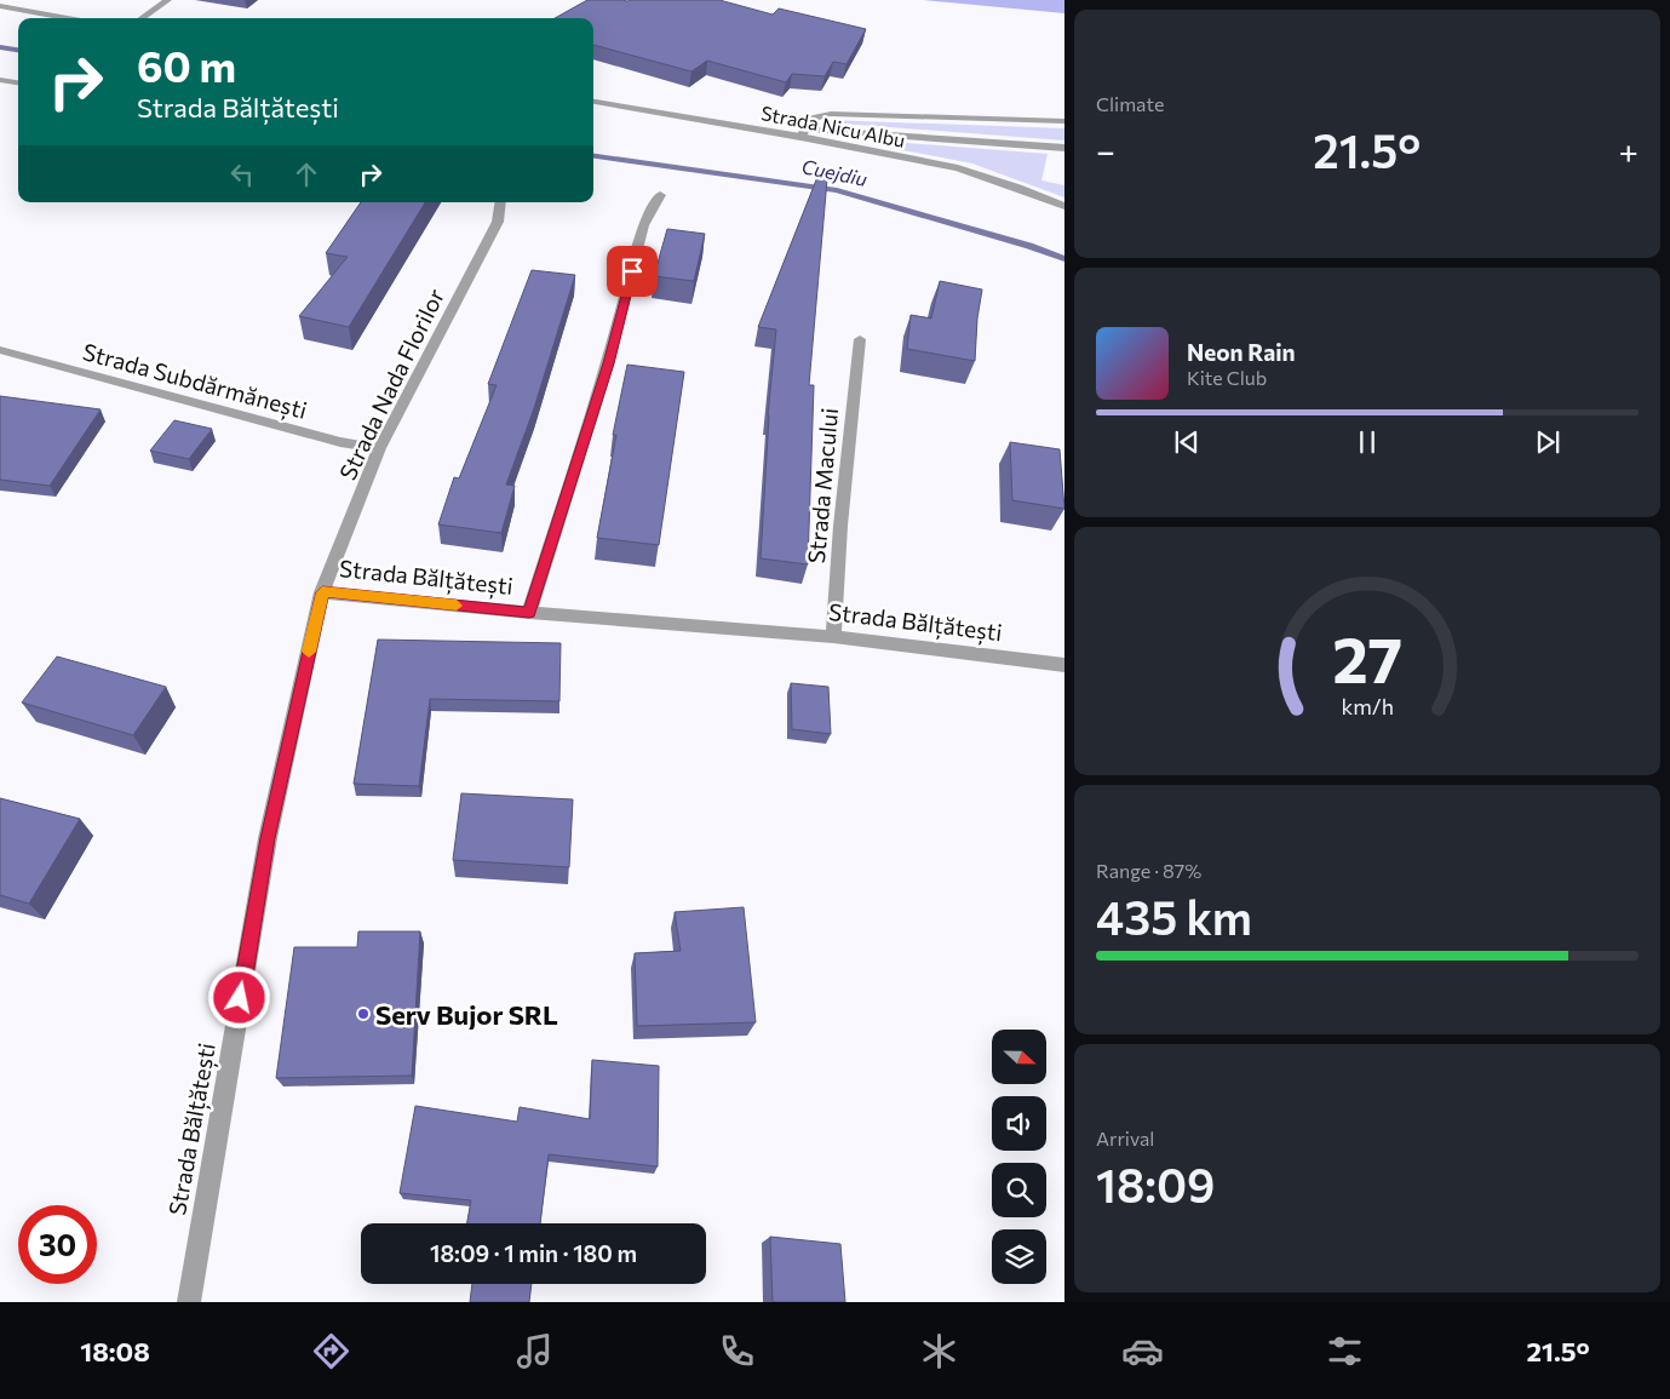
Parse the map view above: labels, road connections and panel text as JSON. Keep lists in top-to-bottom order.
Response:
{
  "streets": {
    "street": [
      "Strada Nicu Albu",
      "Strada Subdărmănești",
      "Strada Nada Florilor",
      "Strada Macului",
      "Strada Bălțătești"
    ]
  },
  "crossings": [
    ["Strada Subdărmănești", "Strada Nada Florilor"],
    ["Strada Nada Florilor", "Strada Bălțătești"],
    ["Strada Macului", "Strada Bălțătești"]
  ],
  "water": ["Cuejdiu"],
  "places": ["Serv Bujor SRL"],
  "north": "right",
  "page": {
    "tile": [
      "Climate",
      ["Range · 87%", "435 km"],
      ["Arrival", "18:09"]
    ],
    "turn": ["60 m", "Strada Bălțătești"],
    "heat": ["−", "21.5°", "+"],
    "song": ["Neon Rain", "Kite Club"],
    "limit": "30",
    "trip": "18:09 · 1 min · 180 m",
    "tabs": ["18:08", "21.5°"],
    "gauge": ["27", "km/h"]
  }
}
